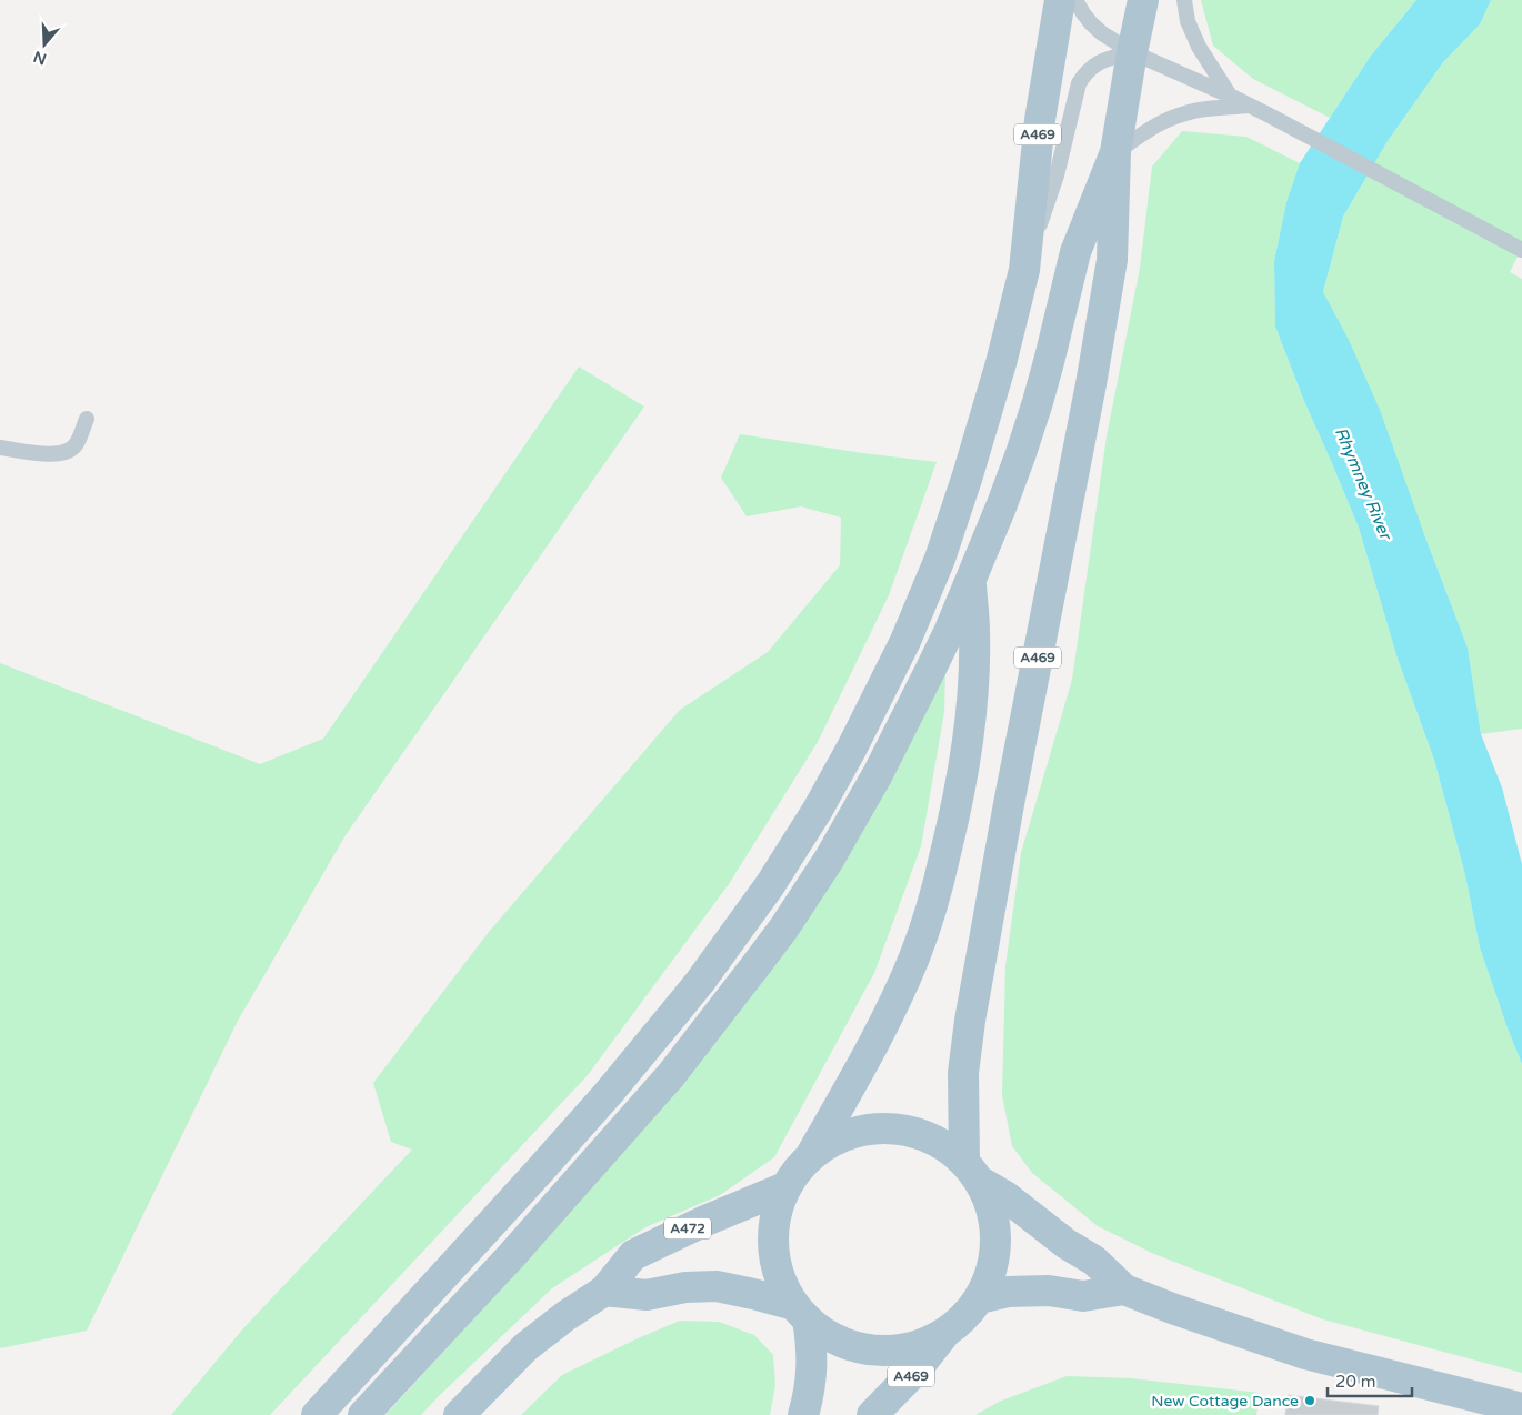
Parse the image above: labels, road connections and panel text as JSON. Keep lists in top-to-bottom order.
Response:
{
  "streets": {
    "main road": ["A469", "A472"]
  },
  "water": ["Rhymney River"],
  "places": ["New Cottage Dance"],
  "scale_bar": "20 m",
  "north": "bottom"
}
